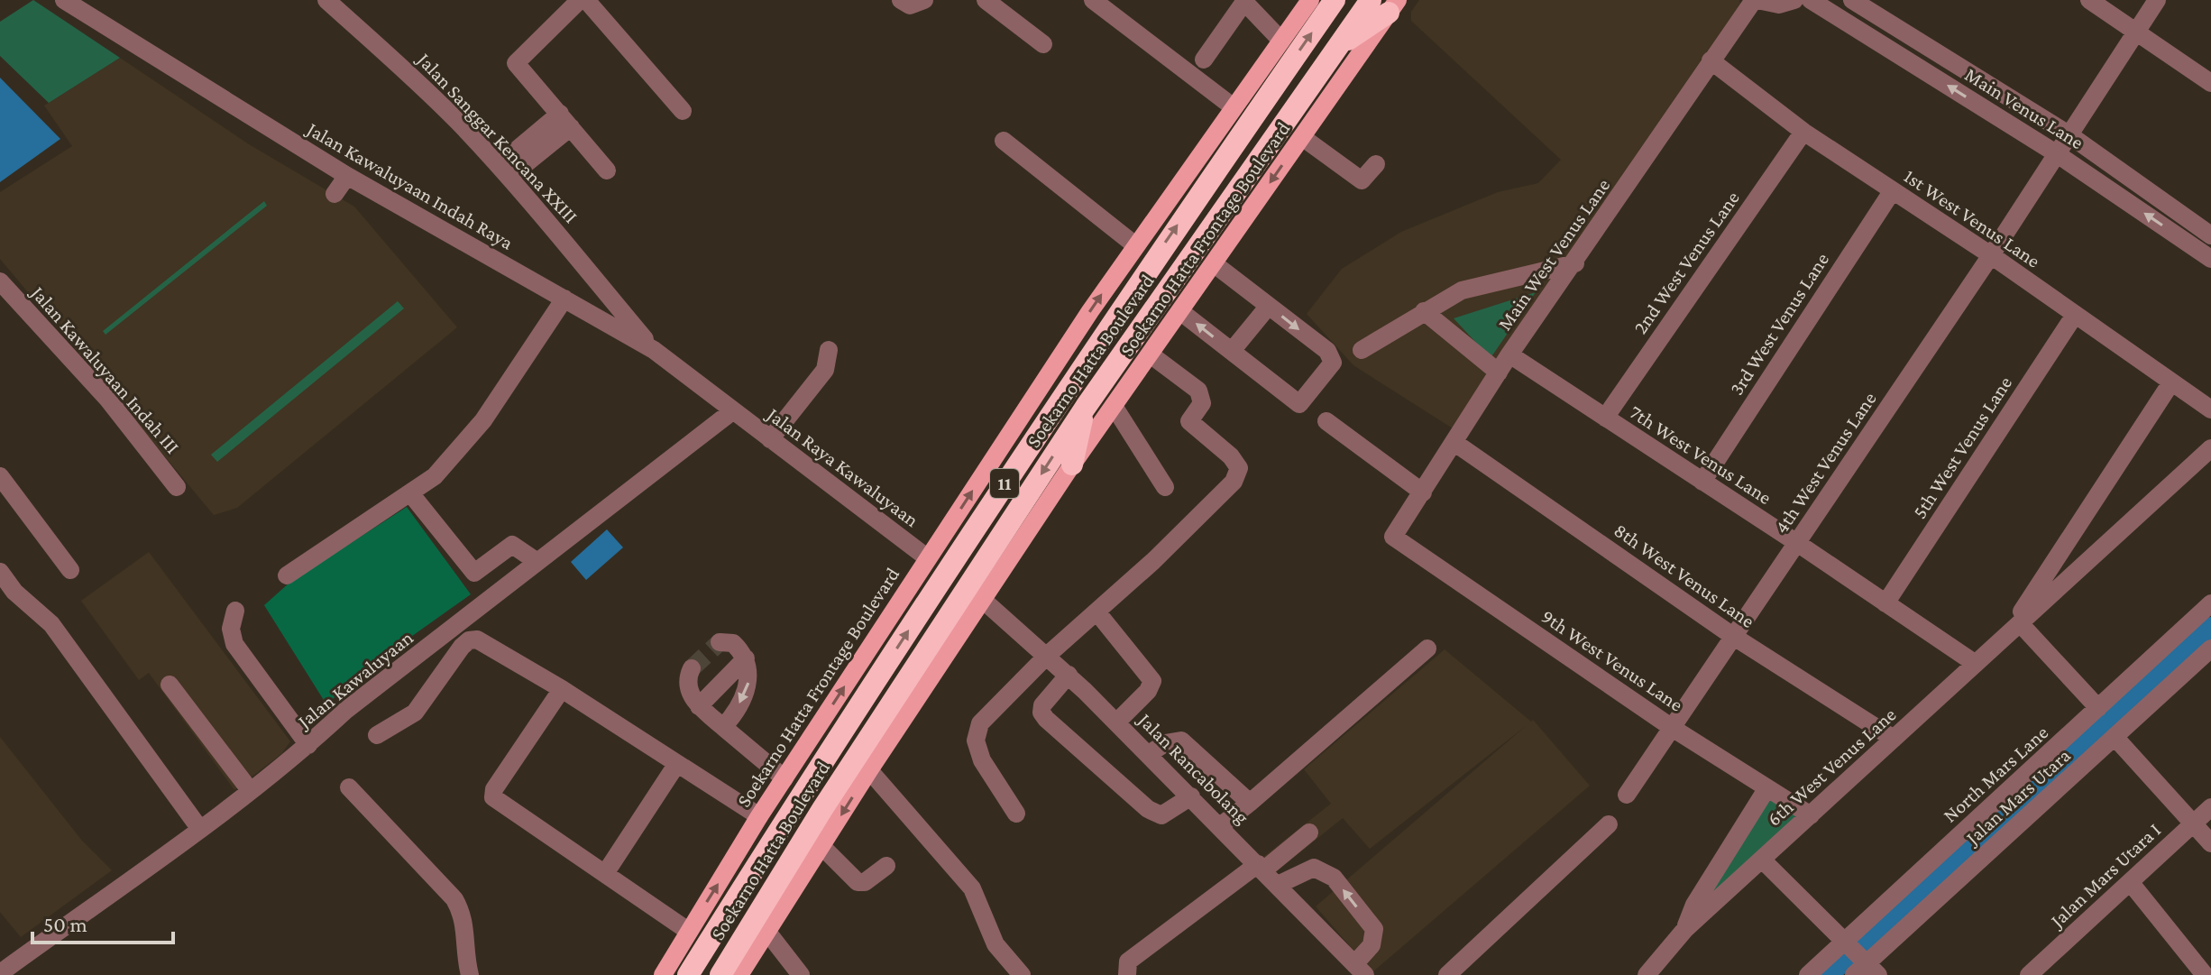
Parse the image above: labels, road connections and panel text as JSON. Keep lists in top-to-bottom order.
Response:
{
  "streets": {
    "highway": ["Soekarno Hatta Boulevard", "11"],
    "main road": ["Soekarno Hatta Frontage Boulevard"],
    "street": [
      "Main Venus Lane",
      "Jalan Sanggar Kencana XXIII",
      "Jalan Kawaluyaan Indah Raya",
      "1st West Venus Lane",
      "Main West Venus Lane",
      "2nd West Venus Lane",
      "3rd West Venus Lane",
      "Jalan Kawaluyaan Indah III",
      "5th West Venus Lane",
      "7th West Venus Lane",
      "4th West Venus Lane",
      "Jalan Raya Kawaluyaan",
      "8th West Venus Lane",
      "9th West Venus Lane",
      "Jalan Kawaluyaan",
      "6th West Venus Lane",
      "Jalan Rancabolang",
      "North Mars Lane",
      "Jalan Mars Utara",
      "Jalan Mars Utara I"
    ]
  },
  "crossings": [
    ["Main Venus Lane", "4th West Venus Lane"],
    ["Jalan Sanggar Kencana XXIII", "Jalan Kawaluyaan Indah Raya"],
    ["Jalan Kawaluyaan Indah Raya", "Jalan Raya Kawaluyaan"],
    ["Jalan Kawaluyaan Indah Raya", "Jalan Kawaluyaan"],
    ["1st West Venus Lane", "Main West Venus Lane"],
    ["1st West Venus Lane", "2nd West Venus Lane"],
    ["1st West Venus Lane", "3rd West Venus Lane"],
    ["1st West Venus Lane", "5th West Venus Lane"],
    ["1st West Venus Lane", "4th West Venus Lane"],
    ["1st West Venus Lane", "6th West Venus Lane"],
    ["Soekarno Hatta Frontage Boulevard", "Jalan Raya Kawaluyaan"],
    ["Soekarno Hatta Frontage Boulevard", "Jalan Rancabolang"],
    ["Main West Venus Lane", "7th West Venus Lane"],
    ["Main West Venus Lane", "8th West Venus Lane"],
    ["Main West Venus Lane", "9th West Venus Lane"],
    ["2nd West Venus Lane", "7th West Venus Lane"],
    ["3rd West Venus Lane", "7th West Venus Lane"],
    ["5th West Venus Lane", "7th West Venus Lane"],
    ["7th West Venus Lane", "4th West Venus Lane"],
    ["7th West Venus Lane", "6th West Venus Lane"],
    ["4th West Venus Lane", "8th West Venus Lane"],
    ["4th West Venus Lane", "9th West Venus Lane"],
    ["Jalan Raya Kawaluyaan", "Jalan Kawaluyaan"],
    ["8th West Venus Lane", "6th West Venus Lane"],
    ["9th West Venus Lane", "6th West Venus Lane"]
  ],
  "scale_bar": "50 m"
}
